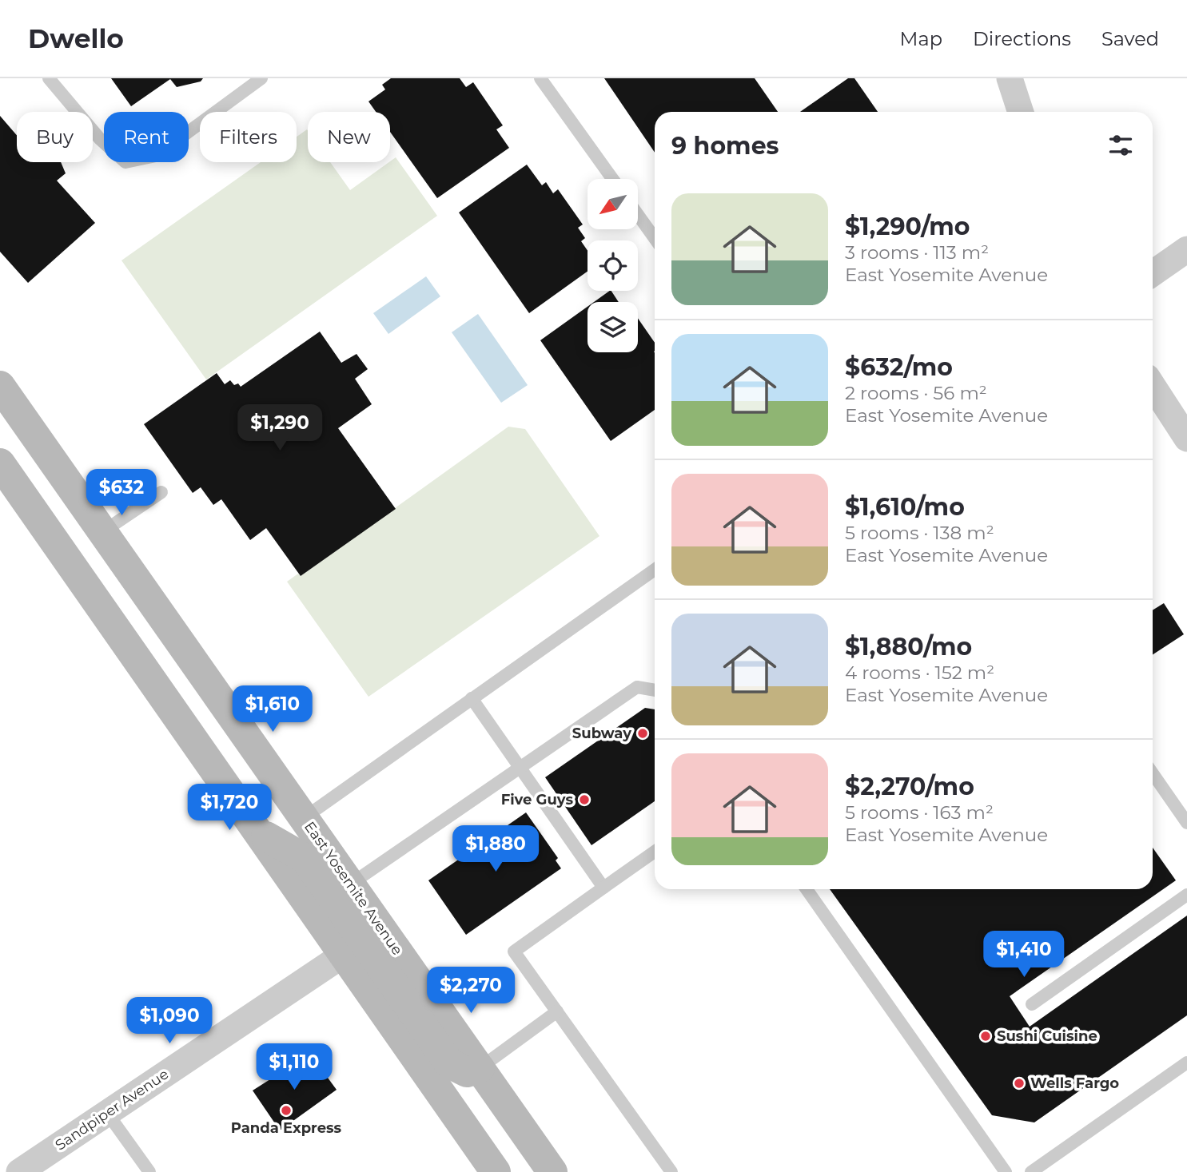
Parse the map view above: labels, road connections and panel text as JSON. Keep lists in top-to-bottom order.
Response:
{
  "streets": {
    "main road": ["East Yosemite Avenue"],
    "street": ["Sandpiper Avenue"]
  },
  "places": [
    "Subway",
    "Five Guys",
    "Sushi Cuisine",
    "Wells Fargo",
    "Panda Express"
  ],
  "north": "bottom left",
  "page": {
    "header": "Dwello",
    "nav": ["Map", "Directions", "Saved"],
    "chip": [
      "Buy",
      "Rent",
      "Filters",
      "New"
    ],
    "heading": "9 homes",
    "list": [
      {
        "name": "$1,290/mo",
        "note": "3 rooms · 113 m² · East Yosemite Avenue"
      },
      {
        "name": "$632/mo",
        "note": "2 rooms · 56 m² · East Yosemite Avenue"
      },
      {
        "name": "$1,610/mo",
        "note": "5 rooms · 138 m² · East Yosemite Avenue"
      },
      {
        "name": "$1,880/mo",
        "note": "4 rooms · 152 m² · East Yosemite Avenue"
      },
      {
        "name": "$2,270/mo",
        "note": "5 rooms · 163 m² · East Yosemite Avenue"
      }
    ],
    "price": [
      "$1,290",
      "$632",
      "$1,610",
      "$1,720",
      "$1,880",
      "$1,410",
      "$2,270",
      "$1,090",
      "$1,110"
    ]
  }
}
